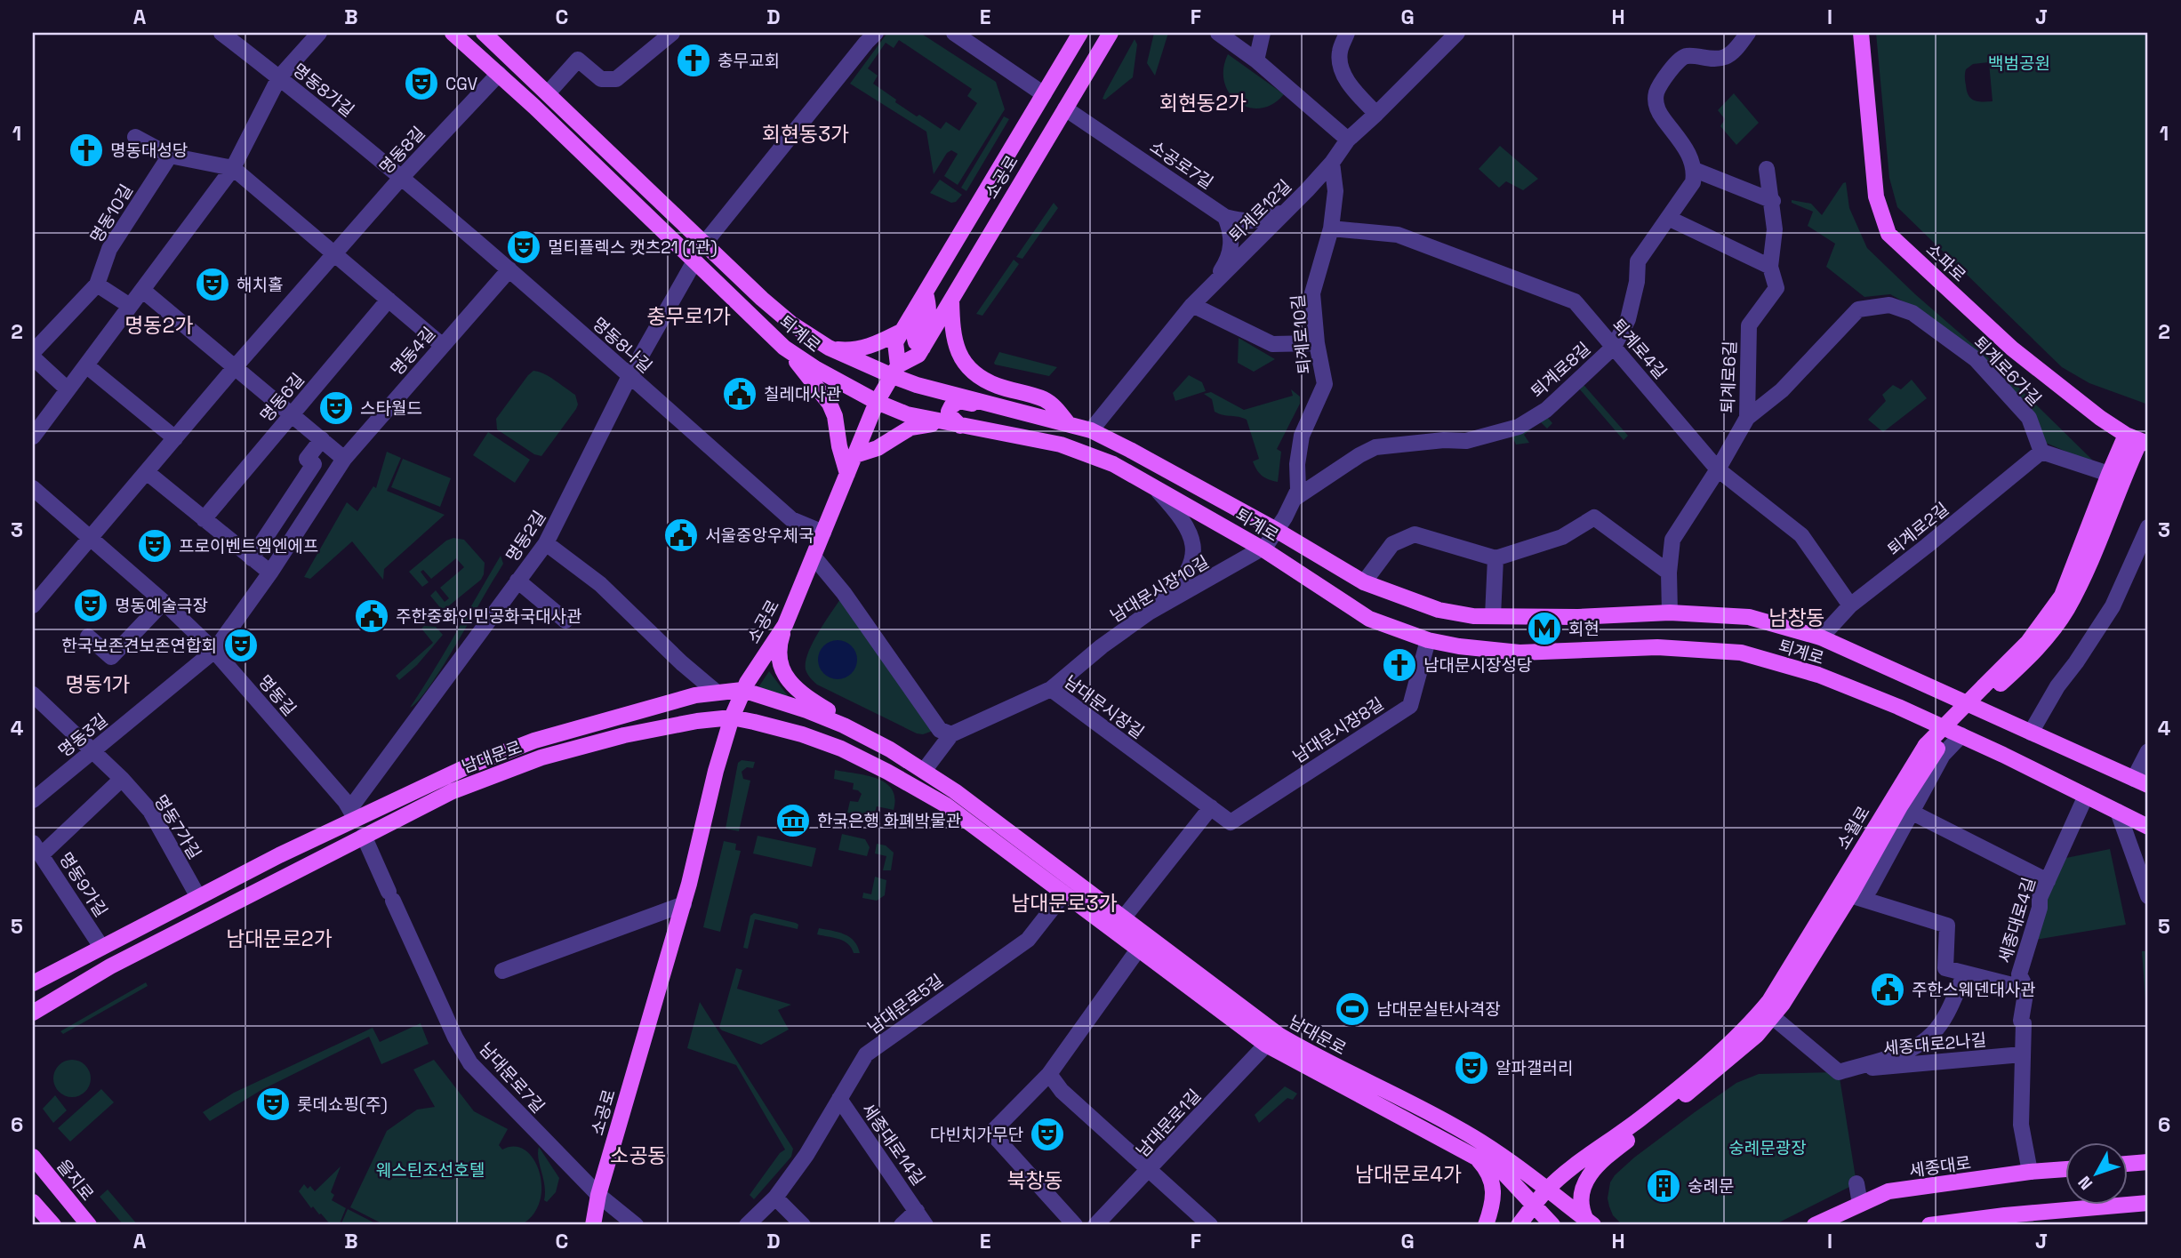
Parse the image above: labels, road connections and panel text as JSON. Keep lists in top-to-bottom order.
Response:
{
  "streets": {
    "main road": [
      "소공로",
      "소파로",
      "퇴계로",
      "남대문로",
      "소월로",
      "세종대로",
      "을지로"
    ],
    "street": [
      "명동8가길",
      "명동8길",
      "소공로7길",
      "퇴계로12길",
      "명동10길",
      "퇴계로10길",
      "명동8나길",
      "퇴계로4길",
      "명동4길",
      "퇴계로8길",
      "퇴계로6가길",
      "퇴계로6길",
      "명동6길",
      "퇴계로2길",
      "명동2길",
      "남대문시장10길",
      "명동길",
      "남대문시장길",
      "남대문시장8길",
      "명동3길",
      "명동7가길",
      "명동9가길",
      "세종대로4길",
      "남대문로5길",
      "세종대로2나길",
      "남대문로7길",
      "남대문로1길",
      "세종대로14길"
    ]
  },
  "crossings": [
    ["명동8가길", "명동8길"],
    ["명동8가길", "명동8나길"],
    ["명동8길", "퇴계로"],
    ["명동8길", "명동8나길"],
    ["명동8길", "명동길"],
    ["소공로7길", "소공로"],
    ["소공로7길", "퇴계로12길"],
    ["소공로", "퇴계로"],
    ["소공로", "명동8나길"],
    ["소공로", "남대문로"],
    ["소공로", "남대문로7길"],
    ["퇴계로12길", "퇴계로"],
    ["퇴계로12길", "퇴계로10길"],
    ["소파로", "소월로"],
    ["퇴계로", "퇴계로10길"],
    ["퇴계로", "퇴계로6길"],
    ["퇴계로", "퇴계로2길"],
    ["퇴계로", "명동2길"],
    ["퇴계로", "남대문시장10길"],
    ["퇴계로", "남대문시장8길"],
    ["퇴계로", "소월로"],
    ["퇴계로", "세종대로4길"],
    ["퇴계로10길", "퇴계로4길"],
    ["퇴계로10길", "퇴계로8길"],
    ["퇴계로10길", "남대문시장10길"],
    ["명동8나길", "명동4길"],
    ["명동8나길", "명동2길"],
    ["퇴계로4길", "퇴계로8길"],
    ["퇴계로4길", "퇴계로6길"],
    ["퇴계로4길", "퇴계로2길"],
    ["명동4길", "명동길"],
    ["명동4길", "명동3길"],
    ["퇴계로6가길", "퇴계로6길"],
    ["퇴계로6가길", "퇴계로2길"],
    ["명동2길", "명동길"],
    ["명동2길", "남대문로"],
    ["남대문시장10길", "남대문시장길"],
    ["명동길", "명동3길"],
    ["명동길", "남대문로"],
    ["남대문시장길", "남대문시장8길"],
    ["남대문시장길", "남대문로"],
    ["명동3길", "명동7가길"],
    ["남대문로", "명동7가길"],
    ["남대문로", "소월로"],
    ["남대문로", "명동9가길"],
    ["남대문로", "남대문로5길"],
    ["남대문로", "남대문로7길"],
    ["남대문로", "남대문로1길"],
    ["세종대로4길", "세종대로2나길"],
    ["세종대로4길", "세종대로"],
    ["남대문로5길", "세종대로14길"]
  ],
  "districts": [
    "회현동2가",
    "회현동3가",
    "충무로1가",
    "명동2가",
    "남창동",
    "명동1가",
    "남대문로3가",
    "남대문로2가",
    "소공동",
    "남대문로4가",
    "북창동"
  ],
  "parks": ["백범공원", "숭례문광장", "웨스틴조선호텔"],
  "places": {
    "church": ["충무교회", "명동대성당", "남대문시장성당"],
    "theatre": [
      "CGV",
      "멀티플렉스 캣츠21 (1관)",
      "해치홀",
      "스타월드",
      "프로이벤트엠엔에프",
      "명동예술극장",
      "한국보존견보존연합회",
      "알파갤러리",
      "롯데쇼핑(주)",
      "다빈치가무단"
    ],
    "public building": [
      "칠레대사관",
      "서울중앙우체국",
      "주한중화인민공화국대사관",
      "주한스웨덴대사관"
    ],
    "metro station": ["회현"],
    "museum": ["한국은행 화폐박물관"],
    "sports": ["남대문실탄사격장"],
    "building": ["숭례문"]
  },
  "north": "bottom left",
  "grid": {
    "columns": [
      "A",
      "B",
      "C",
      "D",
      "E",
      "F",
      "G",
      "H",
      "I",
      "J"
    ],
    "rows": [
      "1",
      "2",
      "3",
      "4",
      "5",
      "6"
    ]
  }
}
